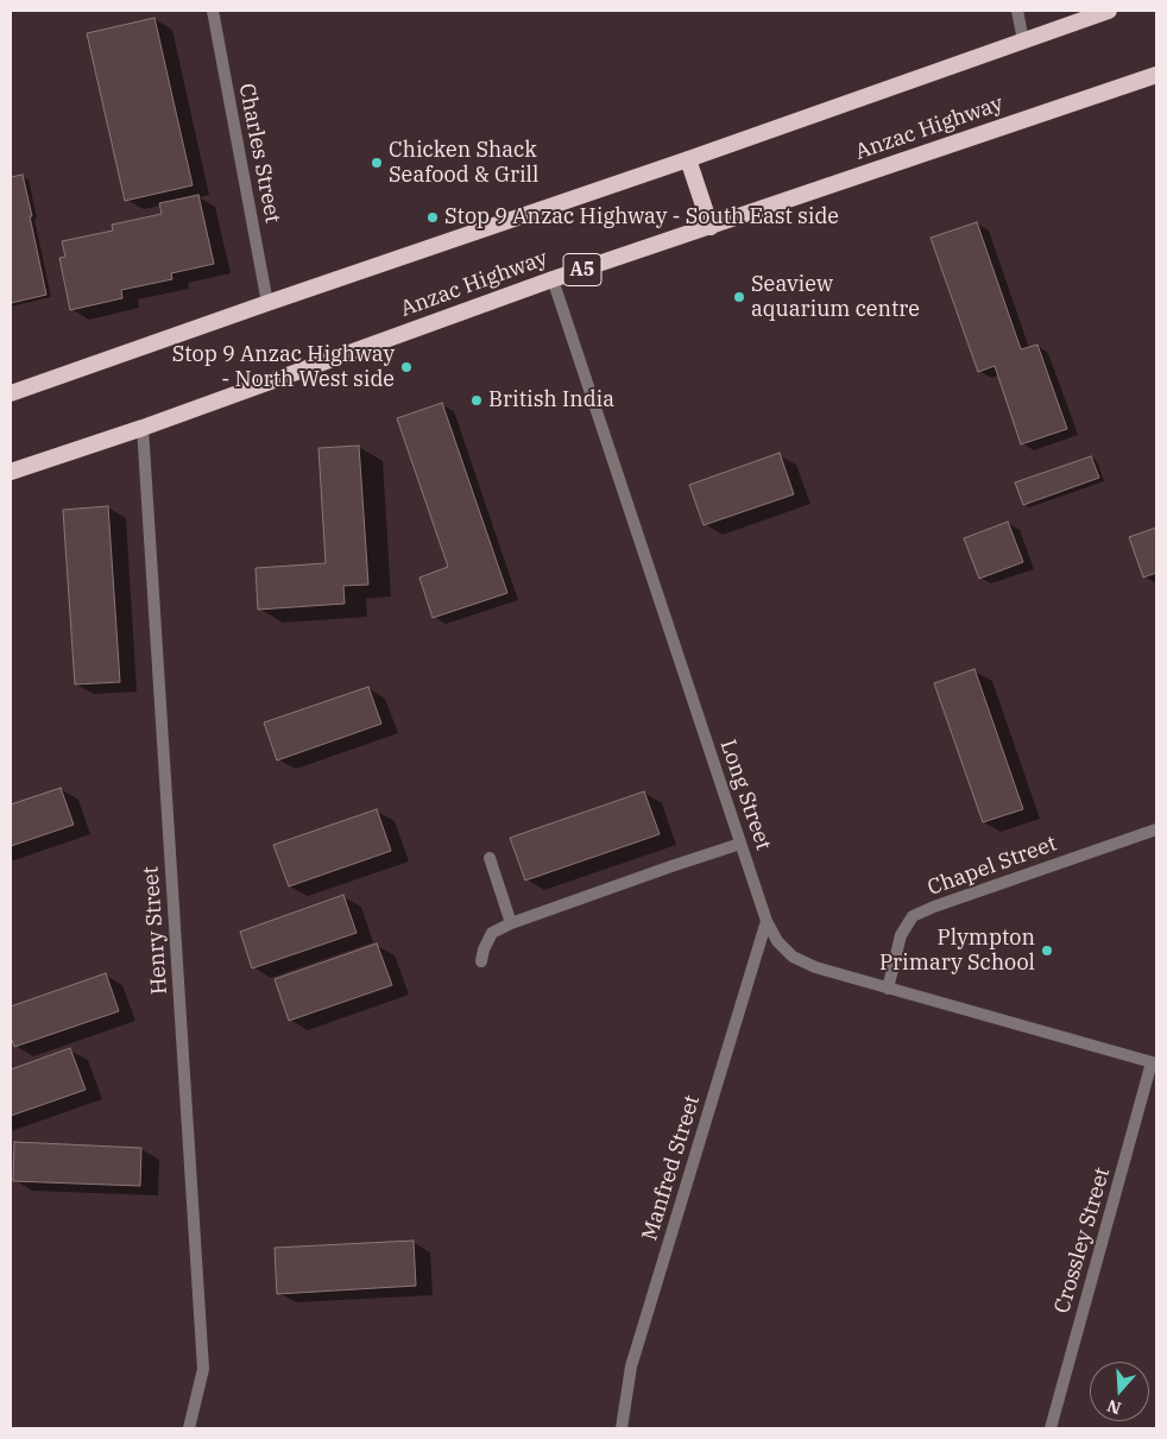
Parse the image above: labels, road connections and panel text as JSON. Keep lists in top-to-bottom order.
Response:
{
  "streets": {
    "highway": ["Anzac Highway", "A5"],
    "street": [
      "Charles Street",
      "Long Street",
      "Chapel Street",
      "Henry Street",
      "Manfred Street",
      "Crossley Street"
    ]
  },
  "crossings": [
    ["Anzac Highway", "Long Street"],
    ["Anzac Highway", "Henry Street"],
    ["Long Street", "Chapel Street"],
    ["Long Street", "Manfred Street"],
    ["Long Street", "Crossley Street"]
  ],
  "places": [
    "Chicken Shack Seafood & Grill",
    "Stop 9 Anzac Highway - South East side",
    "Seaview aquarium centre",
    "Stop 9 Anzac Highway - North West side",
    "British India",
    "Plympton Primary School"
  ],
  "north": "bottom"
}
